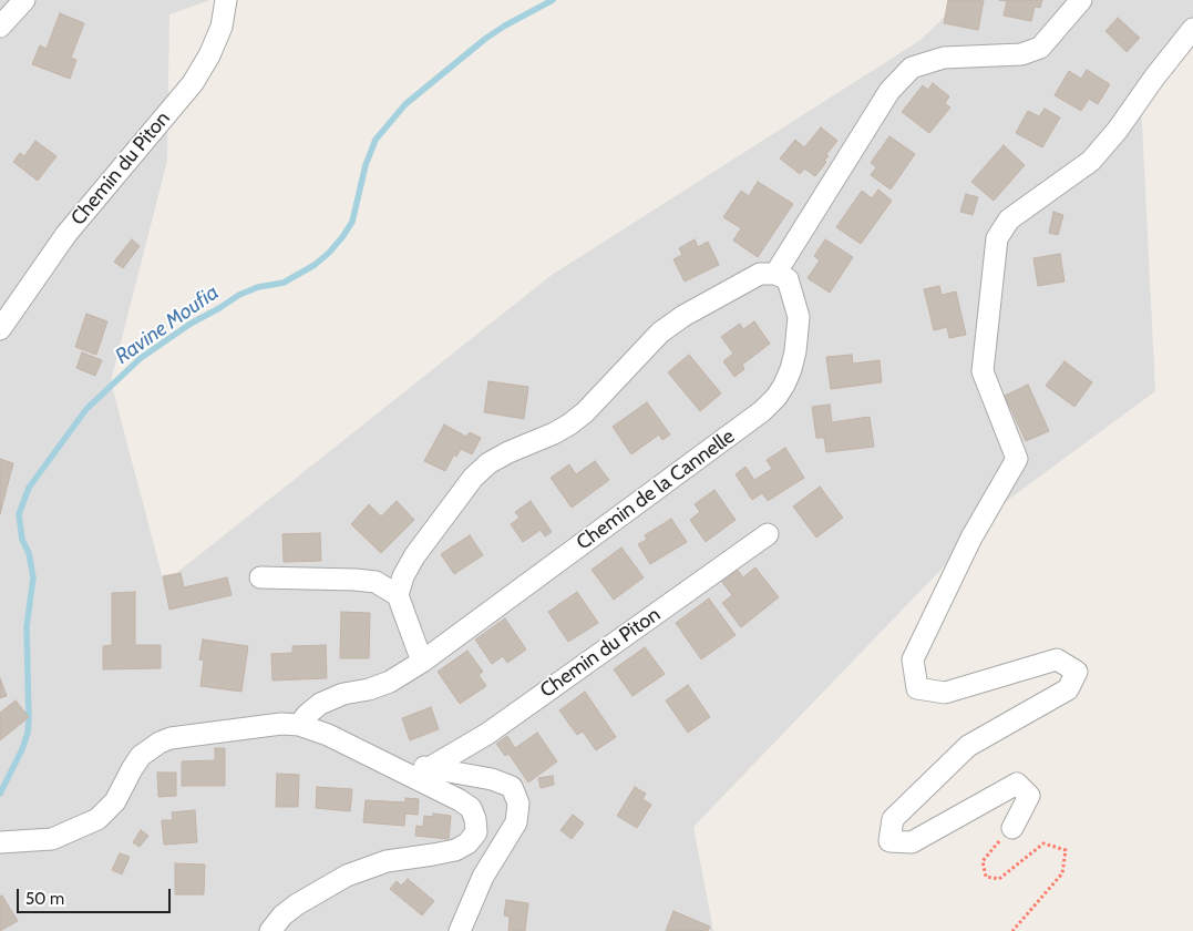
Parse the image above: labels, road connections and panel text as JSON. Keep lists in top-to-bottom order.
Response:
{
  "streets": {
    "street": ["Chemin du Piton", "Chemin de la Cannelle"]
  },
  "water": ["Ravine Moufia"],
  "scale_bar": "50 m"
}
